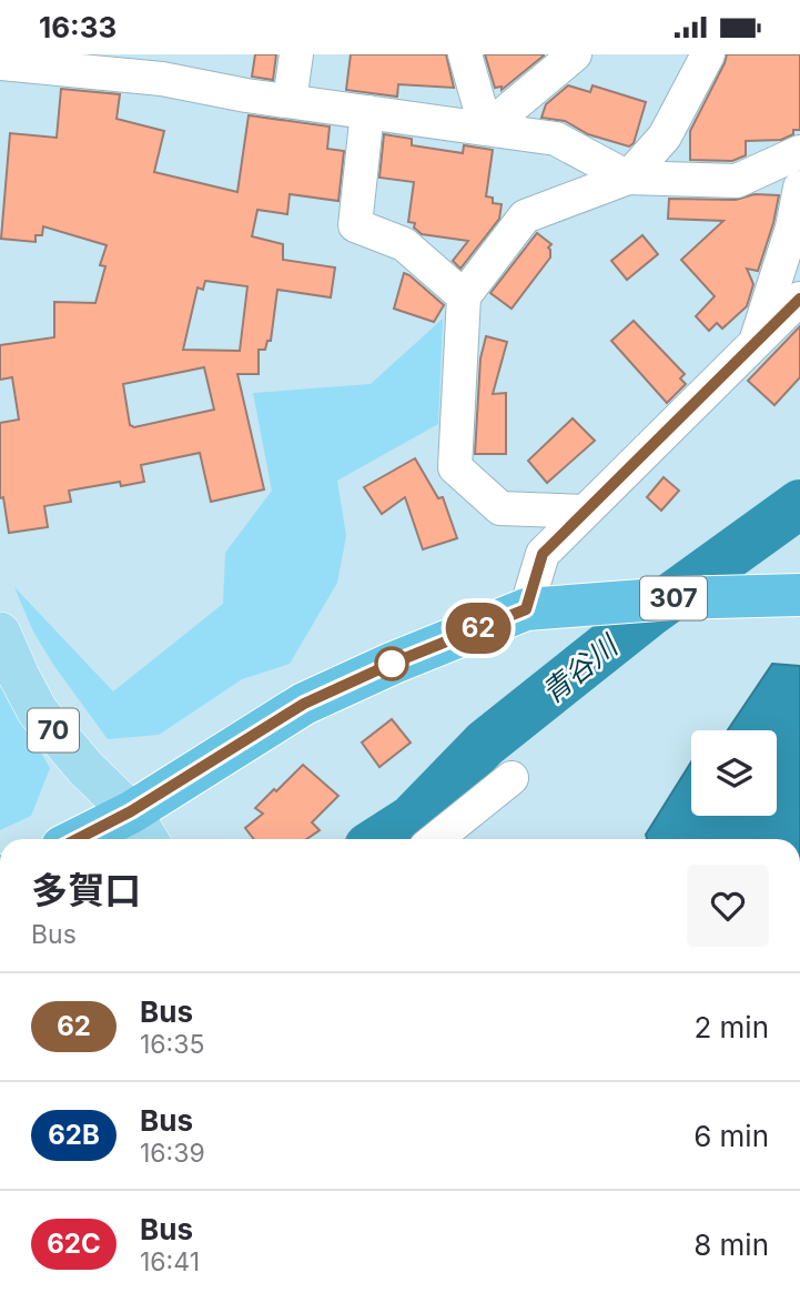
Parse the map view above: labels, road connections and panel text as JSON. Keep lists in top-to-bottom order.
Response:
{
  "streets": {
    "highway": ["307"],
    "main road": ["70"]
  },
  "crossings": [
    ["307", "70"]
  ],
  "water": ["青谷川"],
  "lines": ["bus line 62"],
  "page": {
    "status": "16:33",
    "on_map": "62",
    "heading": ["多賀口", "Bus"],
    "list": [
      {
        "mark": "62",
        "name": "Bus",
        "note": "16:35",
        "value": "2 min"
      },
      {
        "mark": "62B",
        "name": "Bus",
        "note": "16:39",
        "value": "6 min"
      },
      {
        "mark": "62C",
        "name": "Bus",
        "note": "16:41",
        "value": "8 min"
      }
    ]
  }
}
